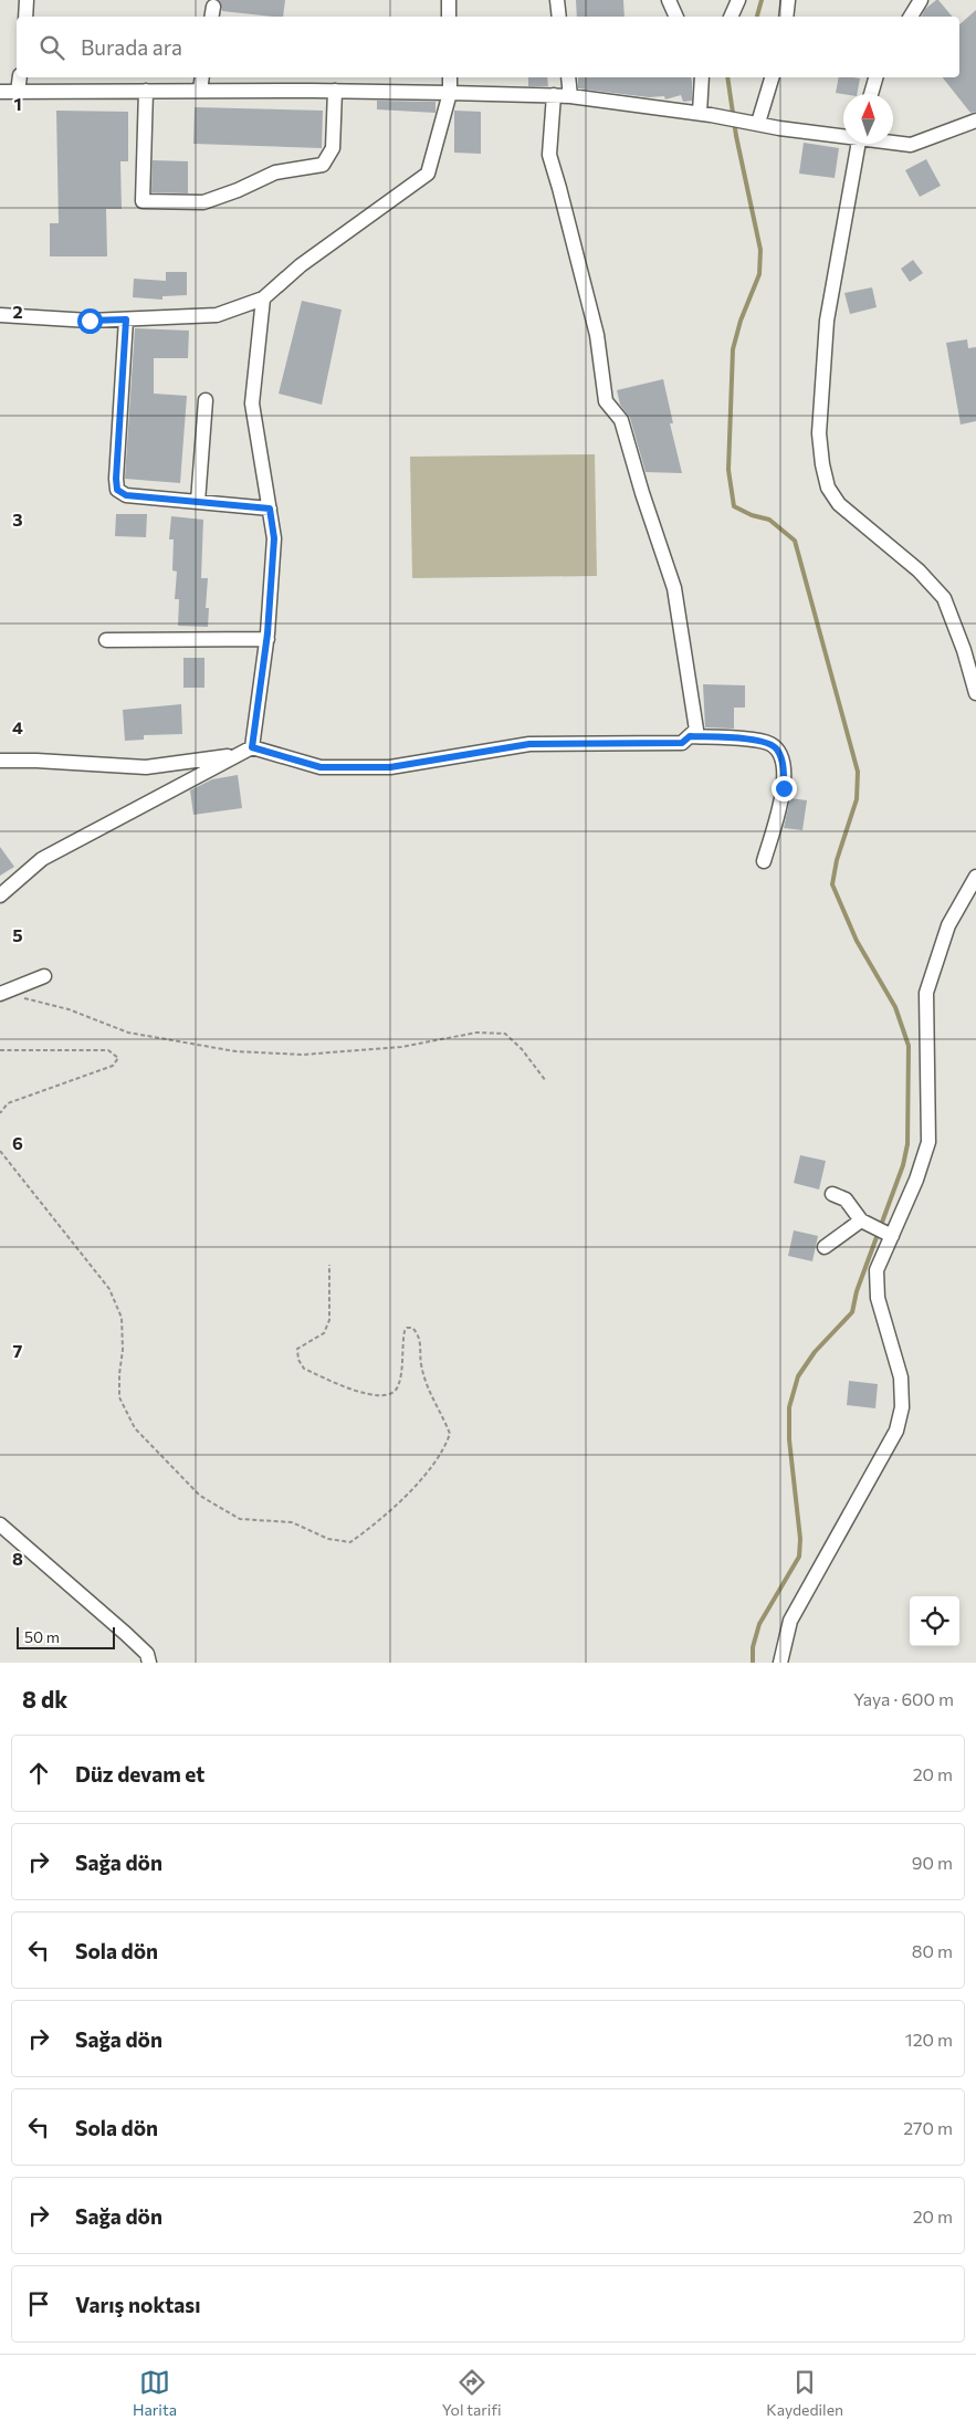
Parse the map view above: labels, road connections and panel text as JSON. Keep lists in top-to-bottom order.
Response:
{
  "scale_bar": "50 m",
  "north": "top",
  "page": {
    "search": "Burada ara",
    "scale": "50 m",
    "heading": ["8 dk", "Yaya · 600 m"],
    "list": [
      ["Düz devam et", "20 m"],
      ["Sağa dön", "90 m"],
      ["Sola dön", "80 m"],
      ["Sağa dön", "120 m"],
      ["Sola dön", "270 m"],
      ["Sağa dön", "20 m"],
      "Varış noktası"
    ],
    "nav": ["Harita", "Yol tarifi", "Kaydedilen"]
  },
  "grid": {
    "rows": [
      "1",
      "2",
      "3",
      "4",
      "5",
      "6",
      "7",
      "8"
    ]
  }
}
